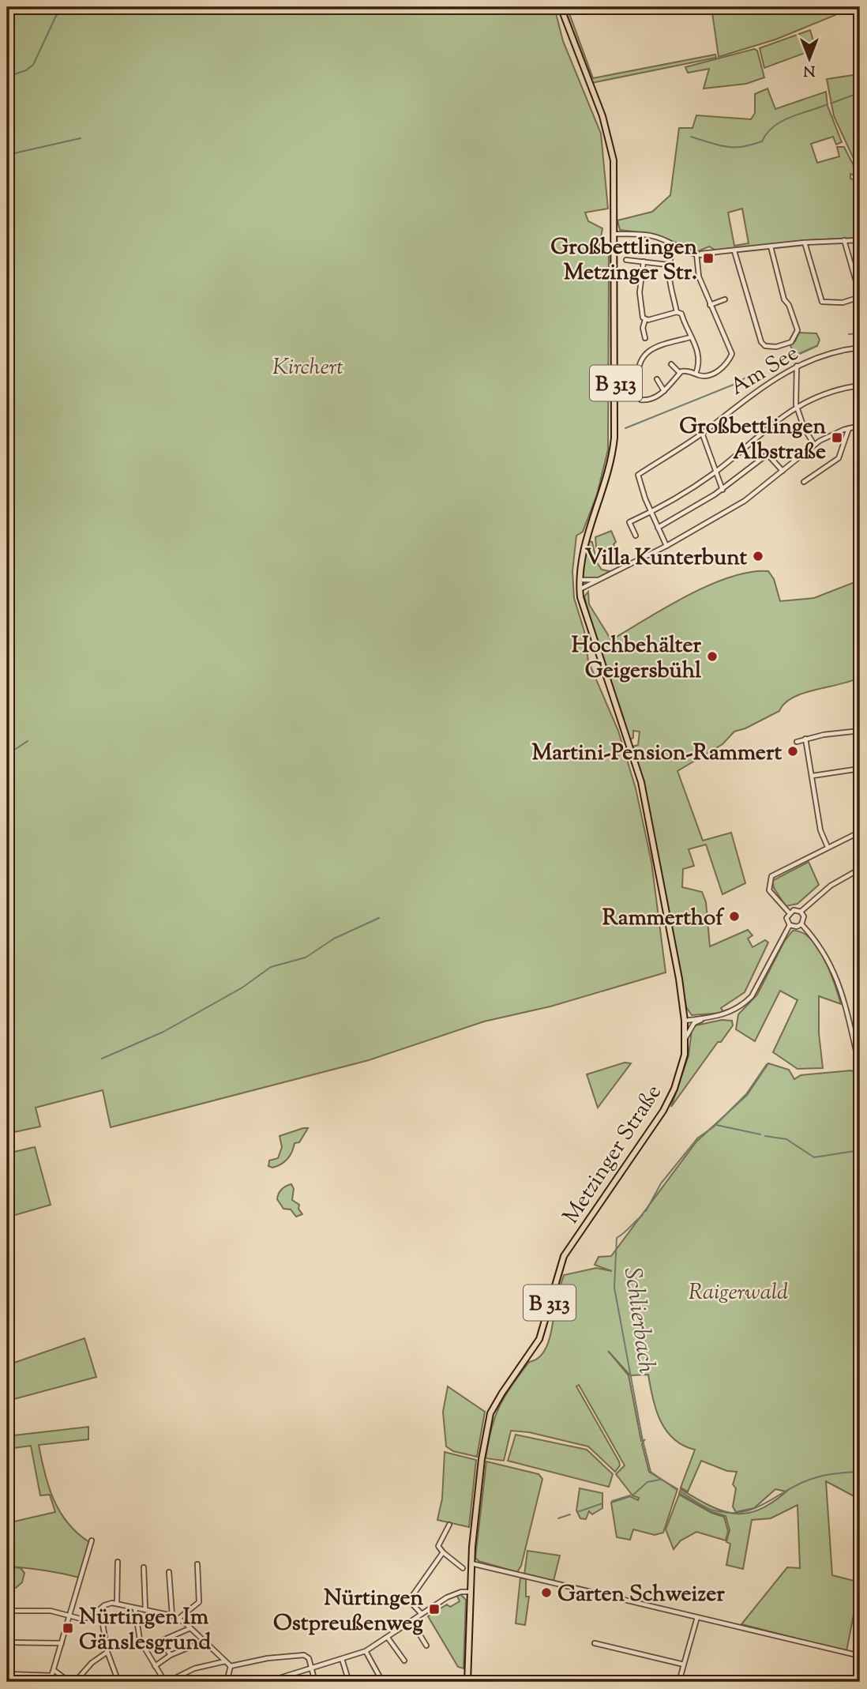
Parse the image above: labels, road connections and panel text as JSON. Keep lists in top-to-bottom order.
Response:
{
  "streets": {
    "main road": ["B 313", "Metzinger Straße"],
    "street": ["Am See"]
  },
  "crossings": [
    ["B 313", "Metzinger Straße"]
  ],
  "water": ["Schlierbach"],
  "parks": ["Kirchert", "Raigerwald"],
  "places": {
    "transit": [
      "Großbettlingen Metzinger Str.",
      "Großbettlingen Albstraße",
      "Nürtingen Ostpreußenweg",
      "Nürtingen Im Gänslesgrund"
    ],
    "other": [
      "Villa Kunterbunt",
      "Hochbehälter Geigersbühl",
      "Martini-Pension-Rammert",
      "Rammerthof",
      "Garten Schweizer"
    ]
  },
  "north": "bottom"
}
